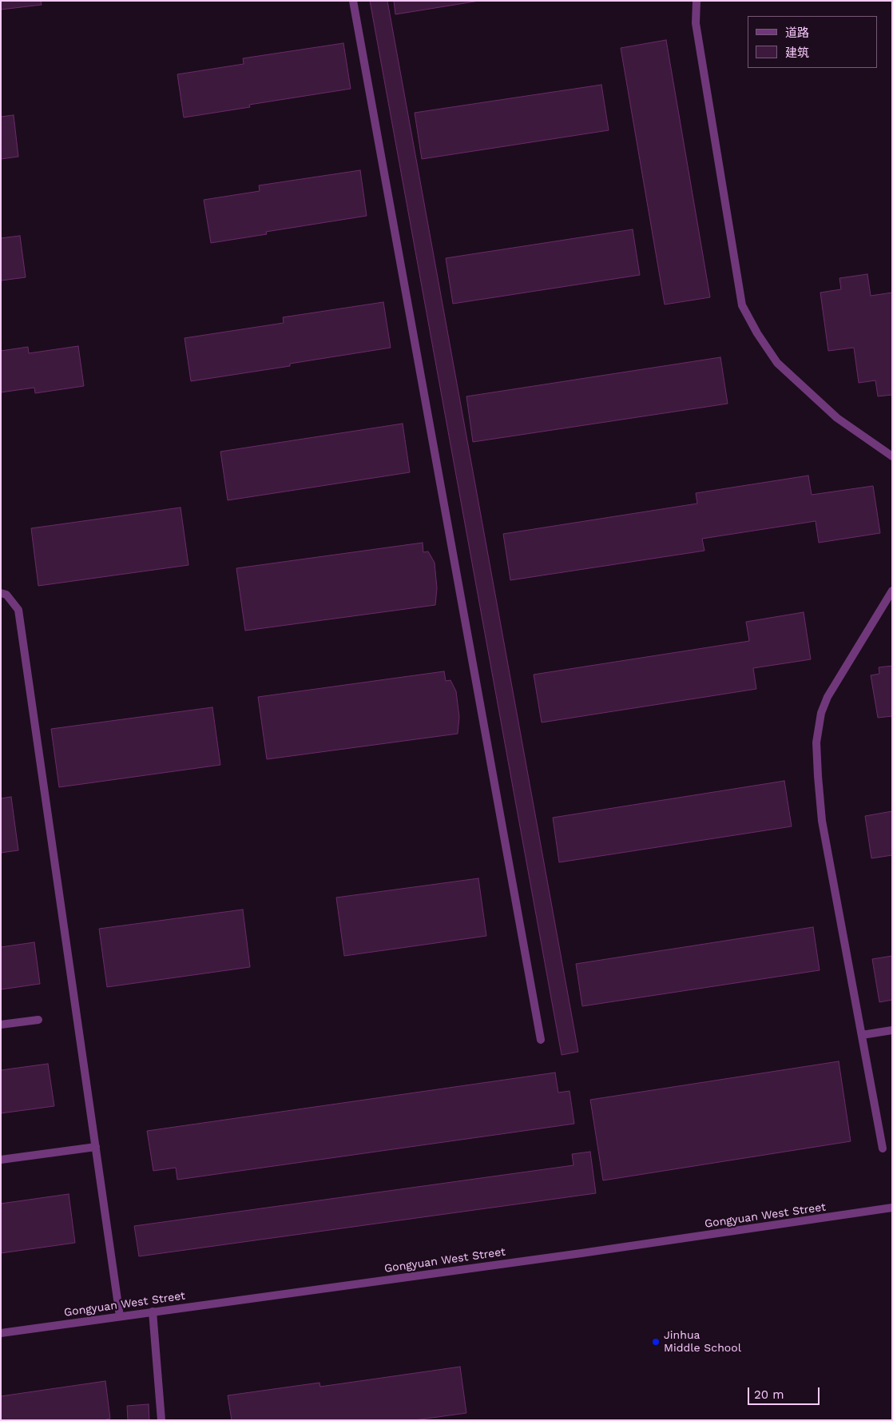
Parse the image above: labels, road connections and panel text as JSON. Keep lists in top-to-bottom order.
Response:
{
  "streets": {
    "street": ["Gongyuan West Street"]
  },
  "places": ["Jinhua Middle School"],
  "legend": ["道路", "建筑"],
  "scale_bar": "20 m"
}
